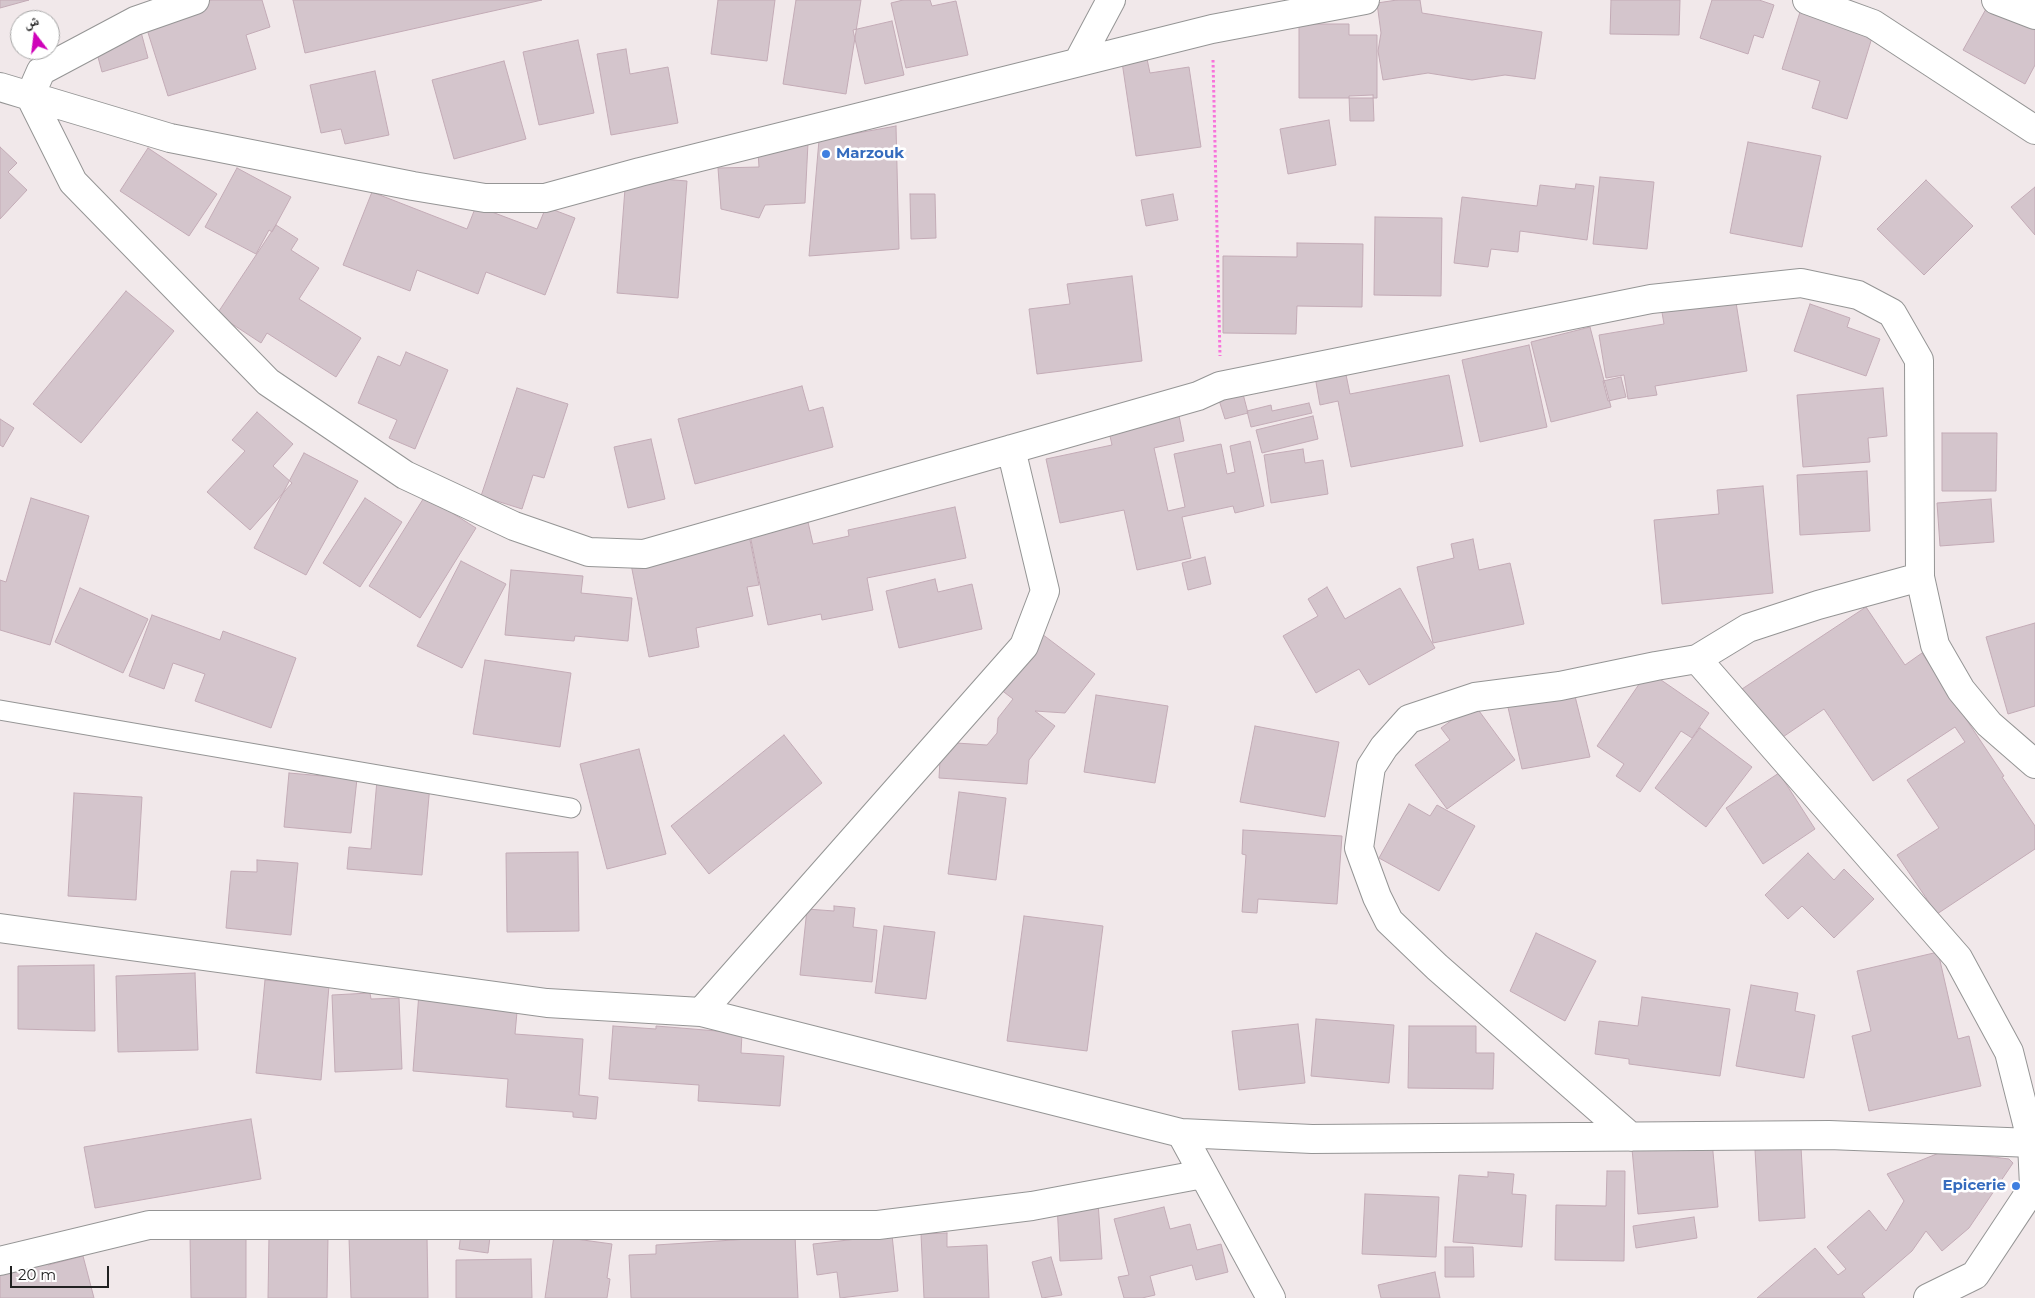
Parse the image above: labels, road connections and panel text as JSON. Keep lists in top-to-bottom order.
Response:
{
  "places": ["Marzouk", "Epicerie"],
  "scale_bar": "20 m",
  "north": "top"
}
